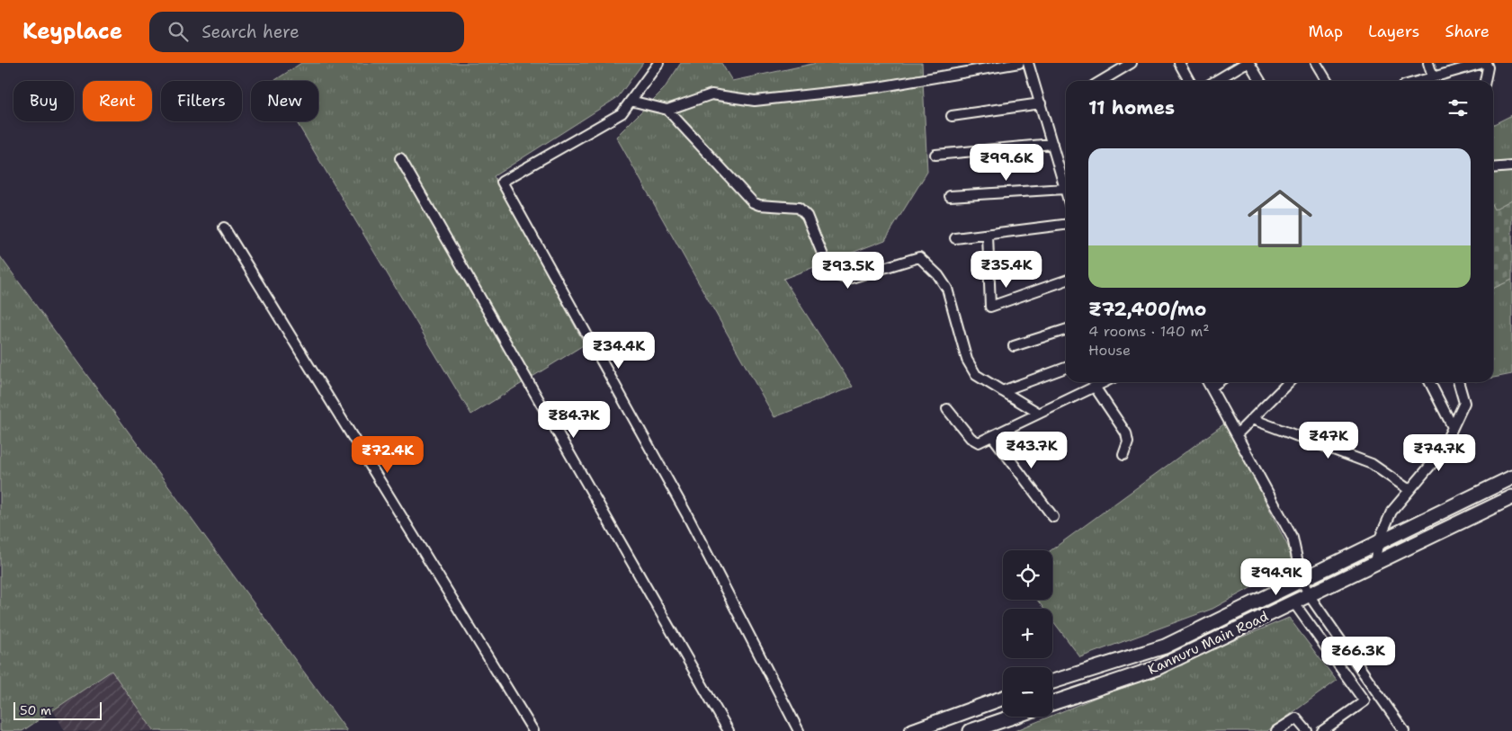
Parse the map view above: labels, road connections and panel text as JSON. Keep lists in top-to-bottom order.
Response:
{
  "streets": {
    "main road": ["Kannuru Main Road"]
  },
  "scale_bar": "50 m",
  "page": {
    "header": "Keyplace",
    "search": "Search here",
    "nav": ["Map", "Layers", "Share"],
    "chip": [
      "Buy",
      "Rent",
      "Filters",
      "New"
    ],
    "heading": "11 homes",
    "list": [
      {
        "name": "₹72,400/mo",
        "note": "4 rooms · 140 m² · House"
      }
    ],
    "price": [
      "₹99.6K",
      "₹35.4K",
      "₹93.5K",
      "₹34.4K",
      "₹84.7K",
      "₹47K",
      "₹43.7K",
      "₹74.7K",
      "₹72.4K",
      "₹94.9K",
      "₹66.3K"
    ],
    "map_buttons": ["+", "−"],
    "scale": "50 m"
  }
}
